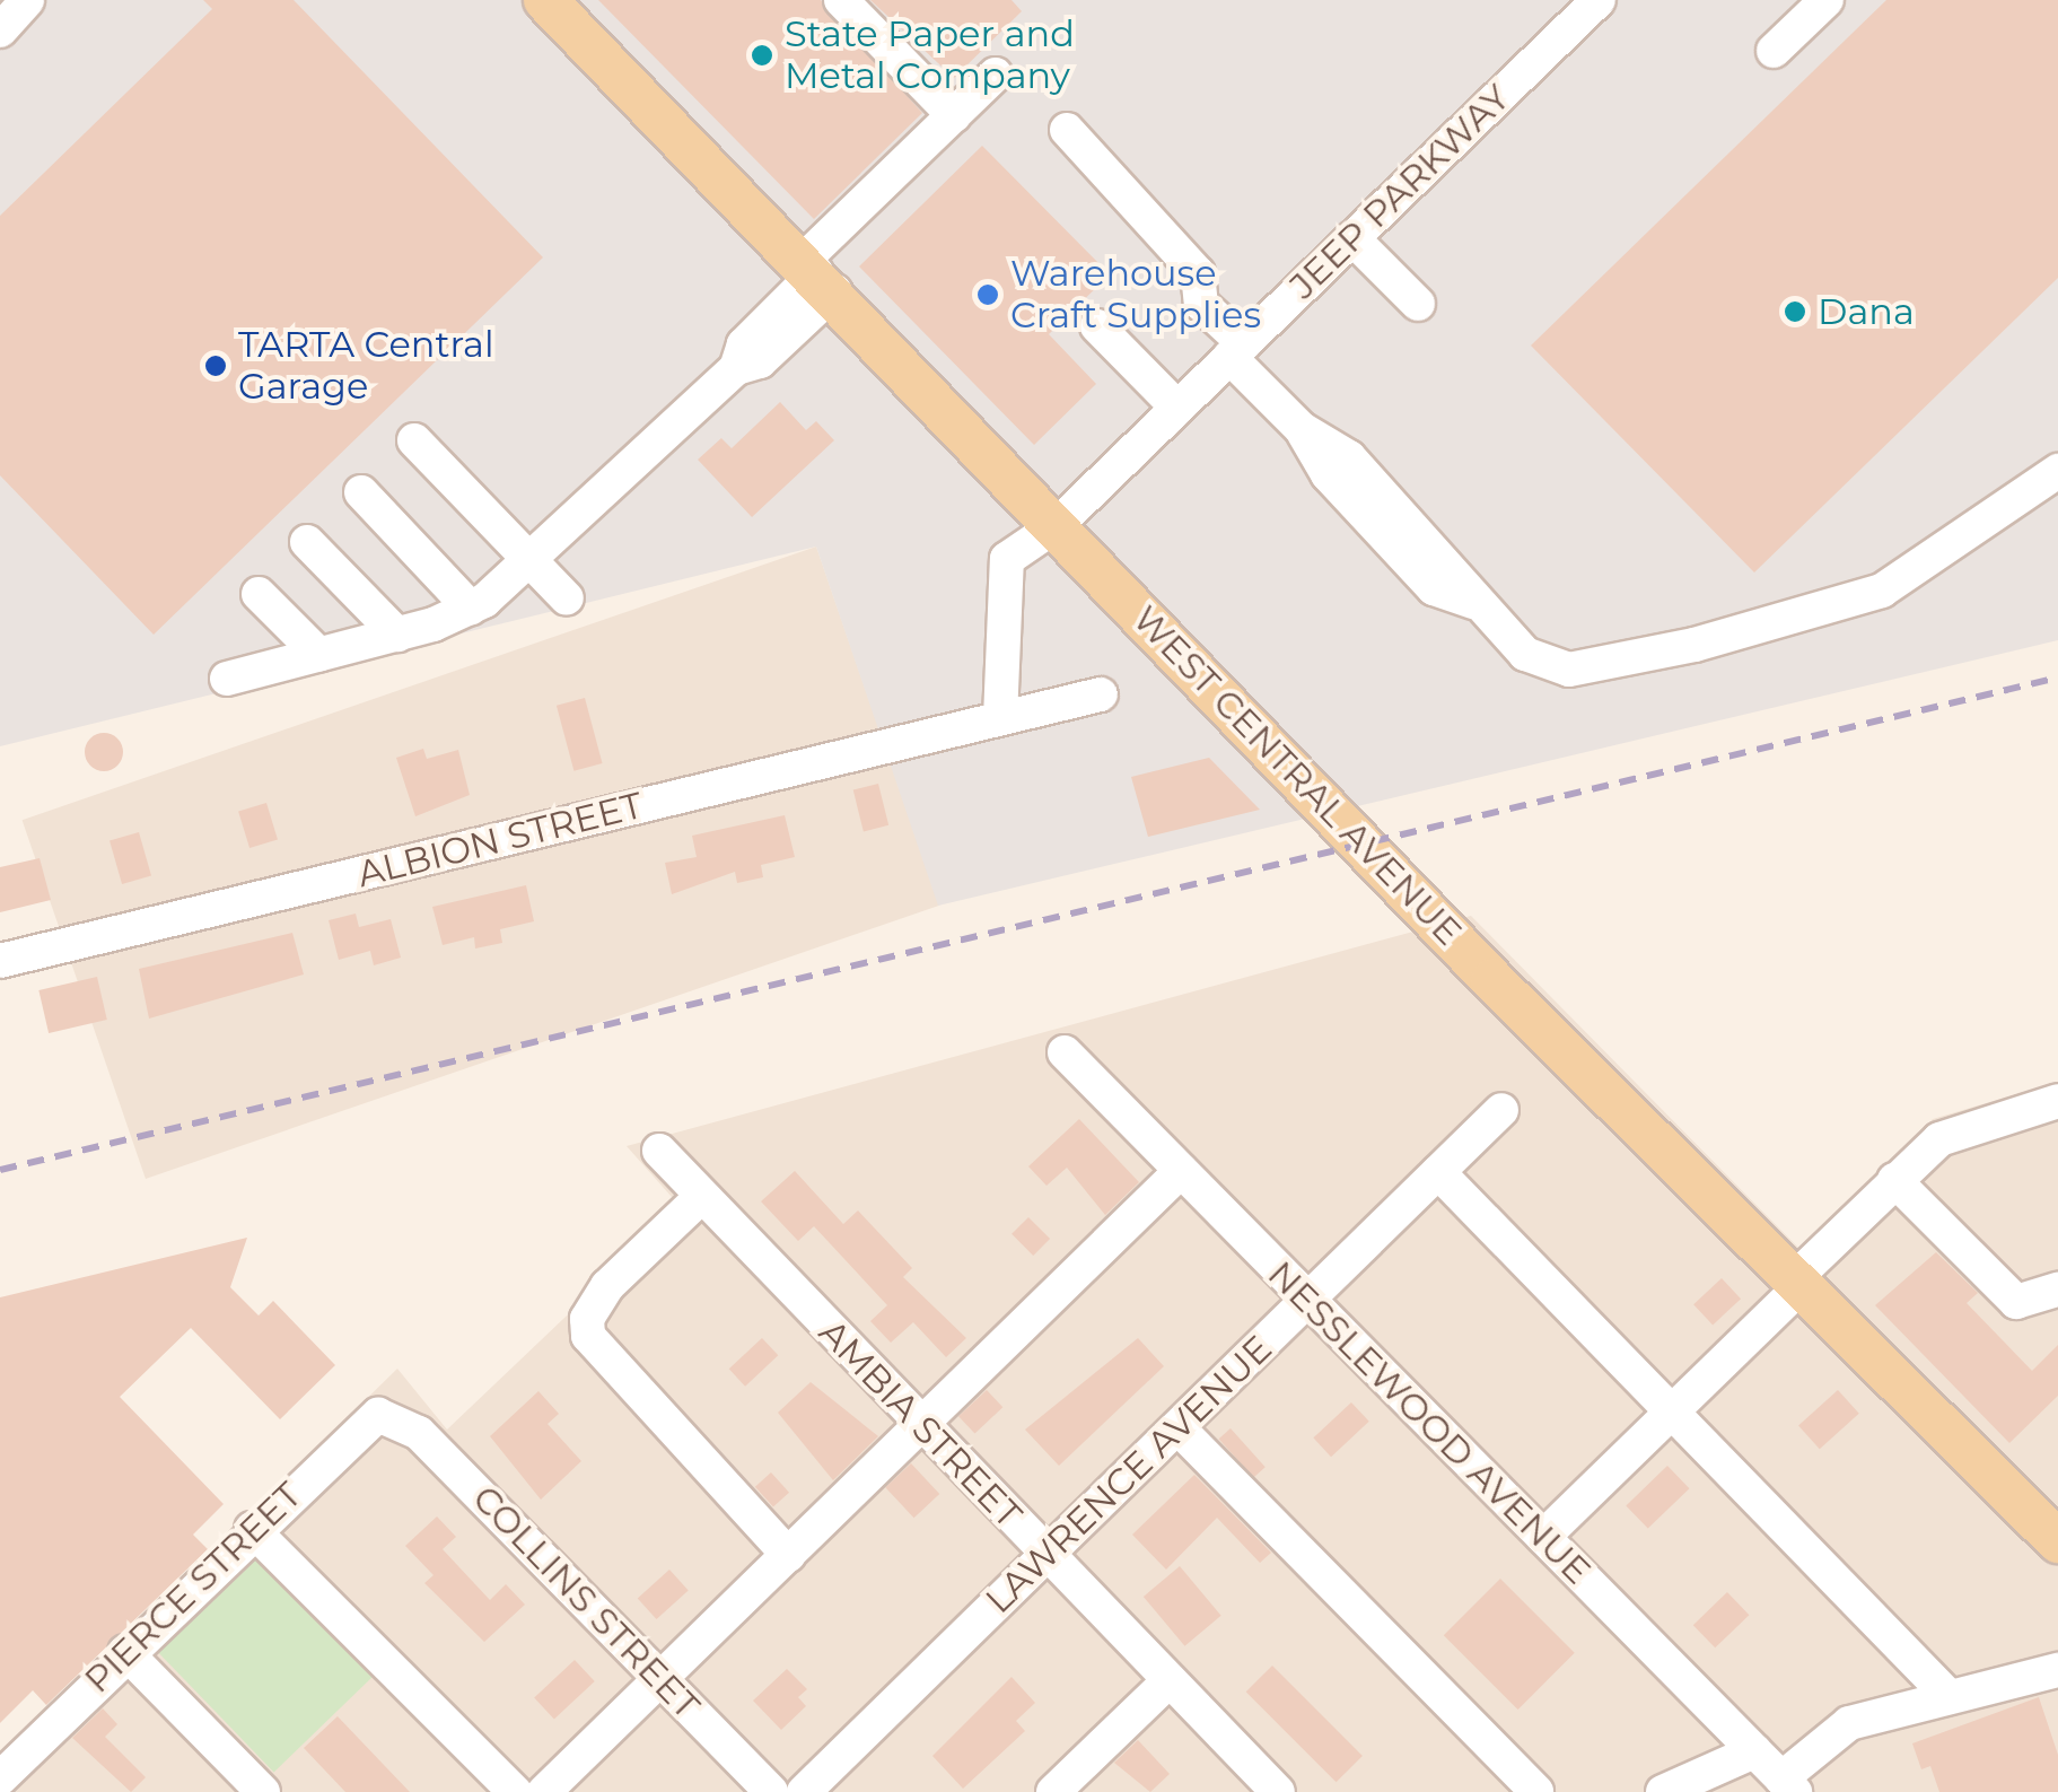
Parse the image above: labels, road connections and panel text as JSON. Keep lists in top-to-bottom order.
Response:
{
  "streets": {
    "main road": ["WEST CENTRAL AVENUE"],
    "street": [
      "JEEP PARKWAY",
      "ALBION STREET",
      "NESSLEWOOD AVENUE",
      "AMBIA STREET",
      "LAWRENCE AVENUE",
      "PIERCE STREET",
      "COLLINS STREET"
    ]
  },
  "crossings": [
    ["JEEP PARKWAY", "WEST CENTRAL AVENUE"],
    ["NESSLEWOOD AVENUE", "LAWRENCE AVENUE"],
    ["AMBIA STREET", "LAWRENCE AVENUE"],
    ["PIERCE STREET", "COLLINS STREET"]
  ],
  "places": [
    "State Paper and Metal Company",
    "Warehouse Craft Supplies",
    "Dana",
    "TARTA Central Garage"
  ]
}
